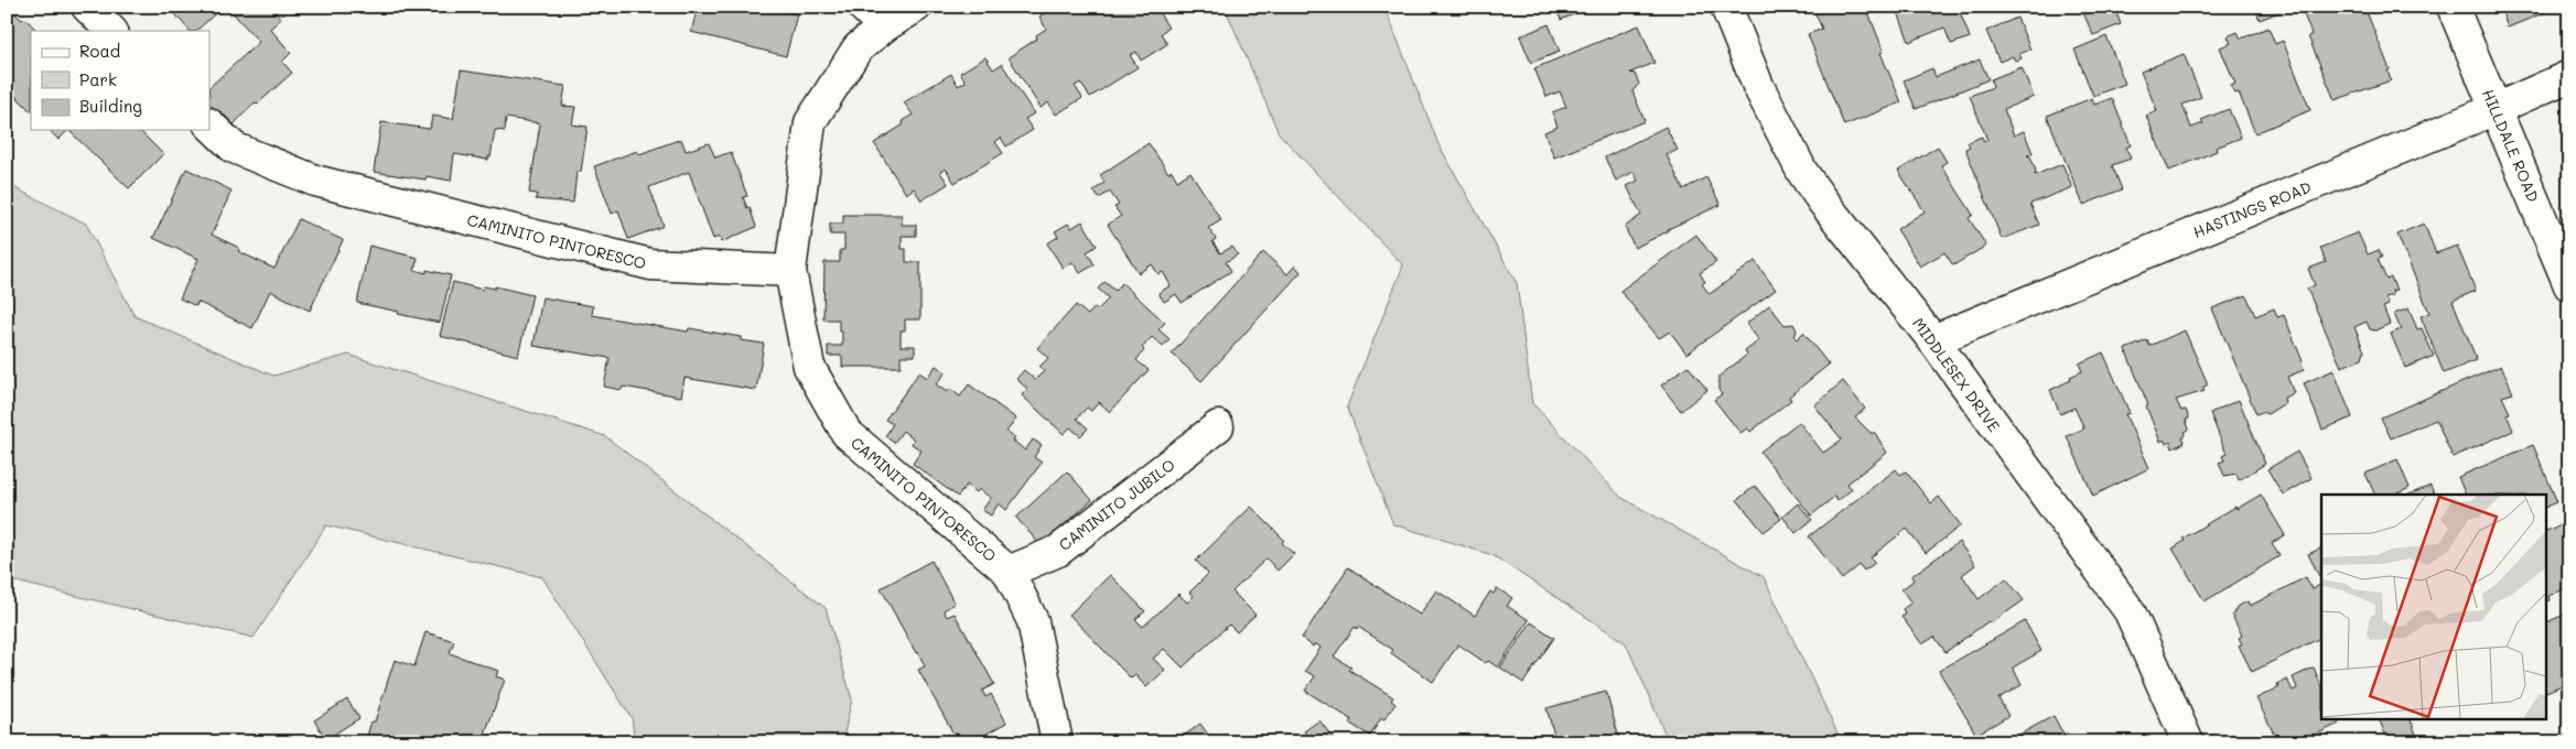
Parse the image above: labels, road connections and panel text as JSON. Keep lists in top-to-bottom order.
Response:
{
  "streets": {
    "street": [
      "HILLDALE ROAD",
      "HASTINGS ROAD",
      "CAMINITO PINTORESCO",
      "MIDDLESEX DRIVE",
      "CAMINITO JUBILO"
    ]
  },
  "crossings": [
    ["HILLDALE ROAD", "HASTINGS ROAD"],
    ["HASTINGS ROAD", "MIDDLESEX DRIVE"],
    ["CAMINITO PINTORESCO", "CAMINITO JUBILO"]
  ],
  "legend": ["Road", "Park", "Building"]
}
